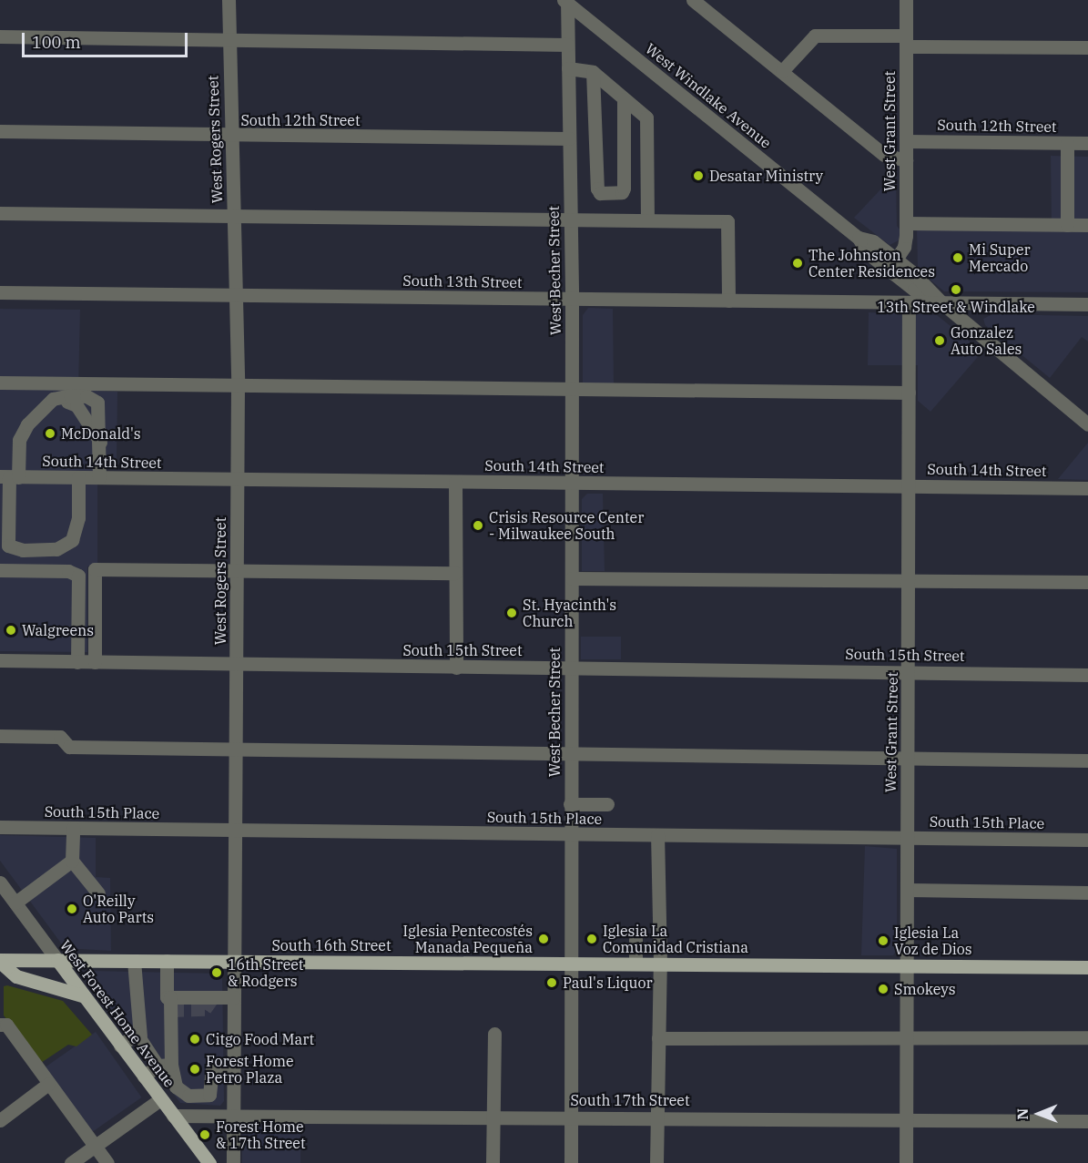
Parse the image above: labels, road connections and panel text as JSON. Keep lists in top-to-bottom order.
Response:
{
  "streets": {
    "main road": ["South 16th Street", "West Forest Home Avenue"],
    "street": [
      "West Windlake Avenue",
      "South 12th Street",
      "West Grant Street",
      "West Rogers Street",
      "West Becher Street",
      "South 13th Street",
      "South 14th Street",
      "South 15th Street",
      "South 15th Place",
      "South 17th Street"
    ]
  },
  "crossings": [
    ["West Windlake Avenue", "West Grant Street"],
    ["West Windlake Avenue", "West Becher Street"],
    ["West Windlake Avenue", "South 13th Street"],
    ["South 12th Street", "West Grant Street"],
    ["South 12th Street", "West Rogers Street"],
    ["South 12th Street", "West Becher Street"],
    ["West Grant Street", "South 13th Street"],
    ["West Grant Street", "South 14th Street"],
    ["West Grant Street", "South 15th Street"],
    ["West Grant Street", "South 15th Place"],
    ["West Grant Street", "South 16th Street"],
    ["West Grant Street", "South 17th Street"],
    ["West Rogers Street", "South 13th Street"],
    ["West Rogers Street", "South 14th Street"],
    ["West Rogers Street", "South 15th Street"],
    ["West Rogers Street", "South 15th Place"],
    ["West Rogers Street", "South 16th Street"],
    ["West Rogers Street", "South 17th Street"],
    ["West Becher Street", "South 13th Street"],
    ["West Becher Street", "South 14th Street"],
    ["West Becher Street", "South 15th Street"],
    ["West Becher Street", "South 15th Place"],
    ["West Becher Street", "South 16th Street"],
    ["West Becher Street", "South 17th Street"],
    ["South 16th Street", "West Forest Home Avenue"],
    ["West Forest Home Avenue", "South 17th Street"]
  ],
  "places": [
    "Desatar Ministry",
    "Mi Super Mercado",
    "The Johnston Center Residences",
    "13th Street & Windlake",
    "Gonzalez Auto Sales",
    "McDonald's",
    "Crisis Resource Center - Milwaukee South",
    "St. Hyacinth's Church",
    "Walgreens",
    "O'Reilly Auto Parts",
    "Iglesia Pentecostés Manada Pequeña",
    "Iglesia La Comunidad Cristiana",
    "Iglesia La Voz de Dios",
    "16th Street & Rodgers",
    "Paul's Liquor",
    "Smokeys",
    "Citgo Food Mart",
    "Forest Home Petro Plaza",
    "Forest Home & 17th Street"
  ],
  "scale_bar": "100 m",
  "north": "left"
}
